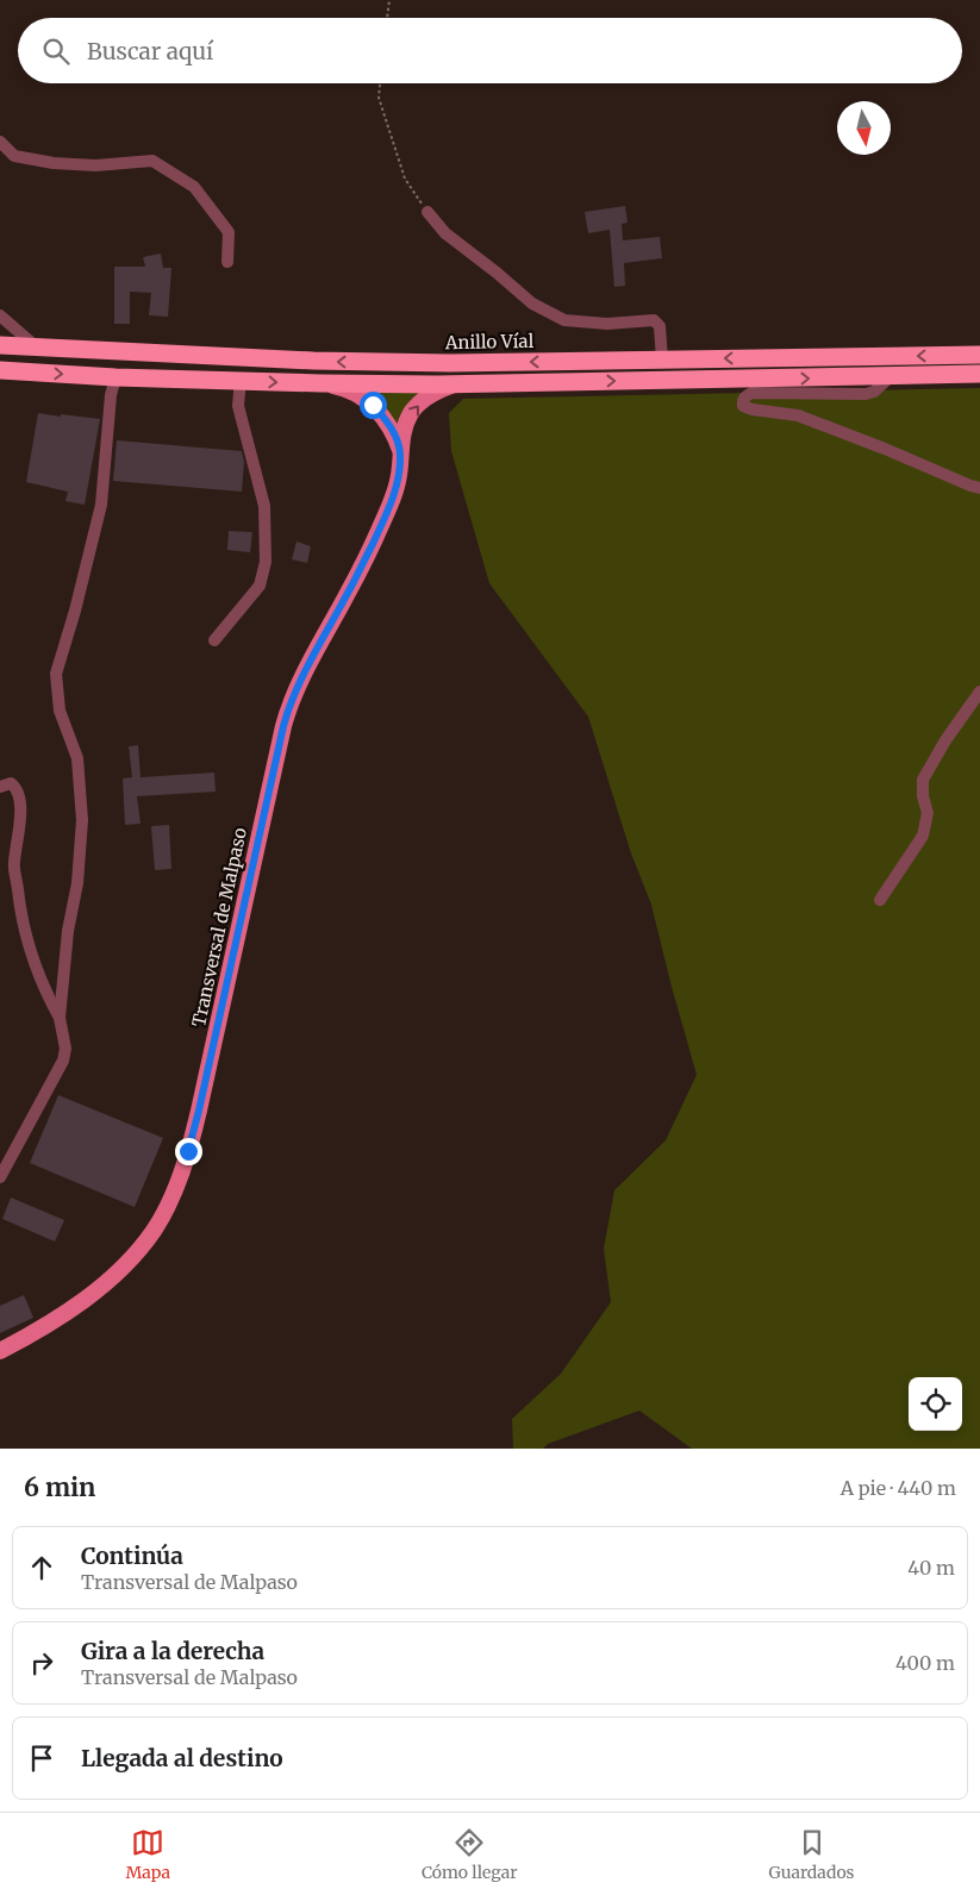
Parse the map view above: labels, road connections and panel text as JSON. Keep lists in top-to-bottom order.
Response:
{
  "streets": {
    "highway": ["Anillo Víal"],
    "main road": ["Transversal de Malpaso"]
  },
  "north": "bottom",
  "page": {
    "search": "Buscar aquí",
    "heading": ["6 min", "A pie · 440 m"],
    "list": [
      ["Continúa", "Transversal de Malpaso", "40 m"],
      ["Gira a la derecha", "Transversal de Malpaso", "400 m"],
      "Llegada al destino"
    ],
    "nav": ["Mapa", "Cómo llegar", "Guardados"]
  }
}
